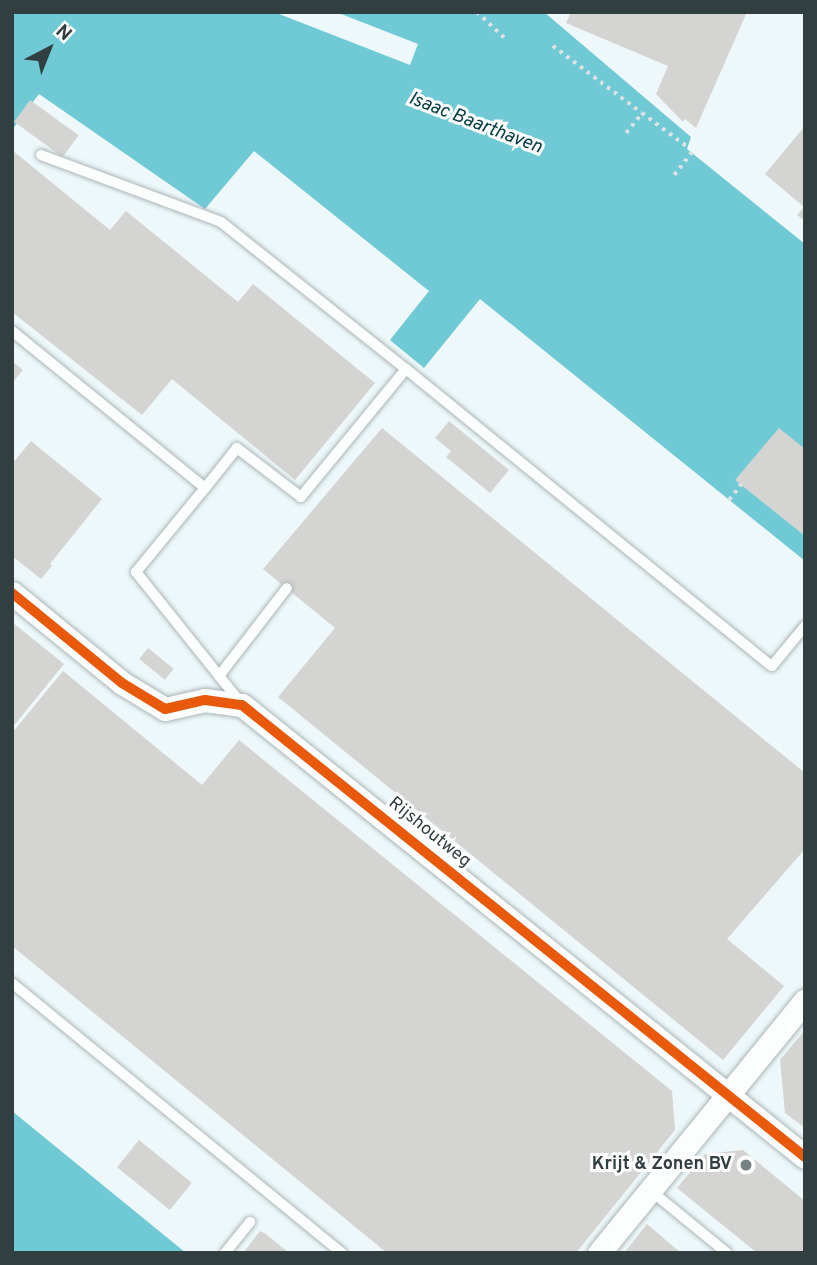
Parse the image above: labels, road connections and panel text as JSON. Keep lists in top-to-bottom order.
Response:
{
  "streets": {
    "street": ["Rijshoutweg"]
  },
  "water": ["Isaac Baarthaven"],
  "places": ["Krijt & Zonen BV"],
  "north": "top right"
}
